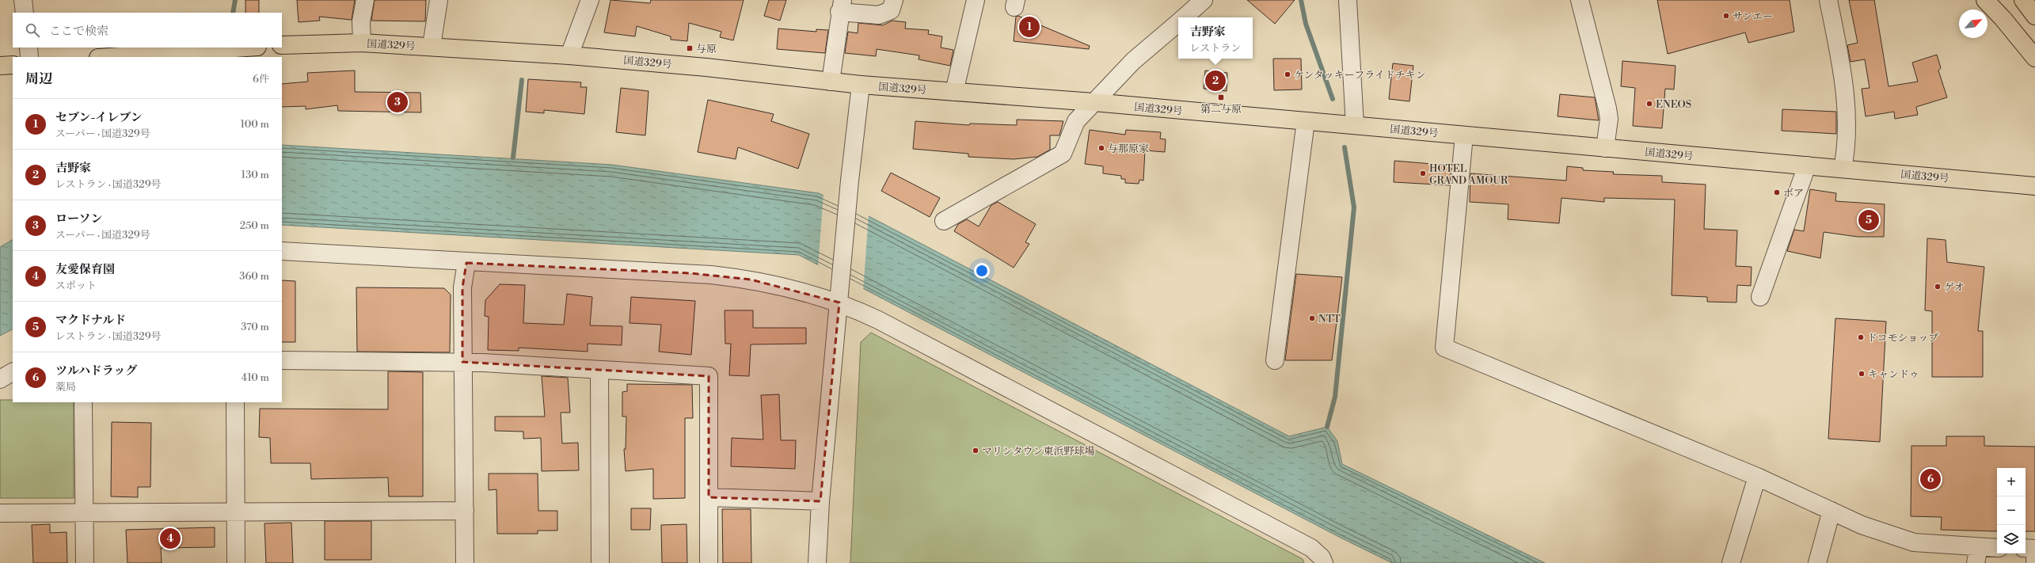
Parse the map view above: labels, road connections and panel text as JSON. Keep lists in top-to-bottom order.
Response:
{
  "streets": {
    "highway": ["国道329号"]
  },
  "places": {
    "other": [
      "サンエー",
      "ケンタッキーフライドチキン",
      "ENEOS",
      "与那原家",
      "HOTEL GRAND AMOUR",
      "ボア",
      "ゲオ",
      "NTT",
      "ドコモショップ",
      "キャンドゥ",
      "マリンタウン東浜野球場"
    ],
    "transit": ["与原", "第二与原"]
  },
  "north": "top right",
  "page": {
    "search": "ここで検索",
    "pins": [
      "1",
      "2",
      "3",
      "5",
      "6",
      "4"
    ],
    "popup": ["吉野家", "レストラン"],
    "heading": ["周辺", "6件"],
    "list": [
      {
        "mark": "1",
        "name": "セブン-イレブン",
        "note": "スーパー · 国道329号",
        "value": "100 m"
      },
      {
        "mark": "2",
        "name": "吉野家",
        "note": "レストラン · 国道329号",
        "value": "130 m"
      },
      {
        "mark": "3",
        "name": "ローソン",
        "note": "スーパー · 国道329号",
        "value": "250 m"
      },
      {
        "mark": "4",
        "name": "友愛保育園",
        "note": "スポット",
        "value": "360 m"
      },
      {
        "mark": "5",
        "name": "マクドナルド",
        "note": "レストラン · 国道329号",
        "value": "370 m"
      },
      {
        "mark": "6",
        "name": "ツルハドラッグ",
        "note": "薬局",
        "value": "410 m"
      }
    ],
    "map_buttons": ["+", "−"]
  }
}
